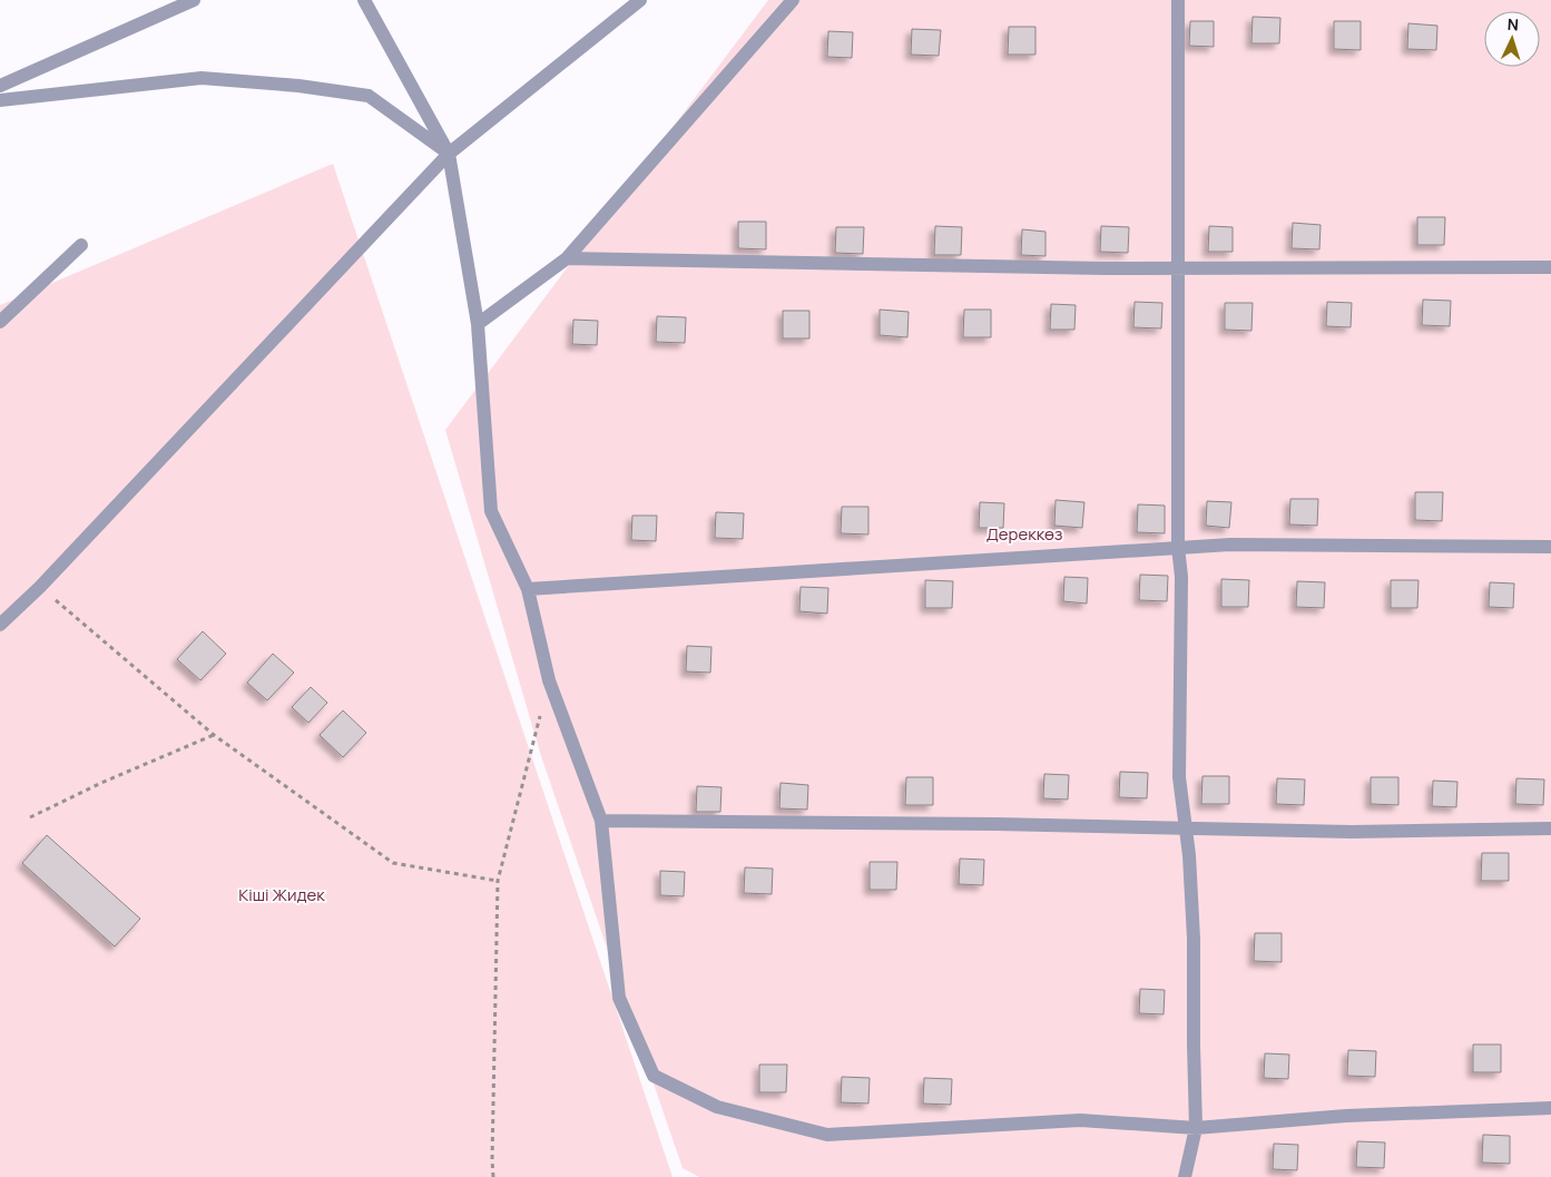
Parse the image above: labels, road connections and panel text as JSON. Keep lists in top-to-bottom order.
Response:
{
  "parks": ["Дереккөз", "Кіші Жидек"],
  "north": "top"
}
